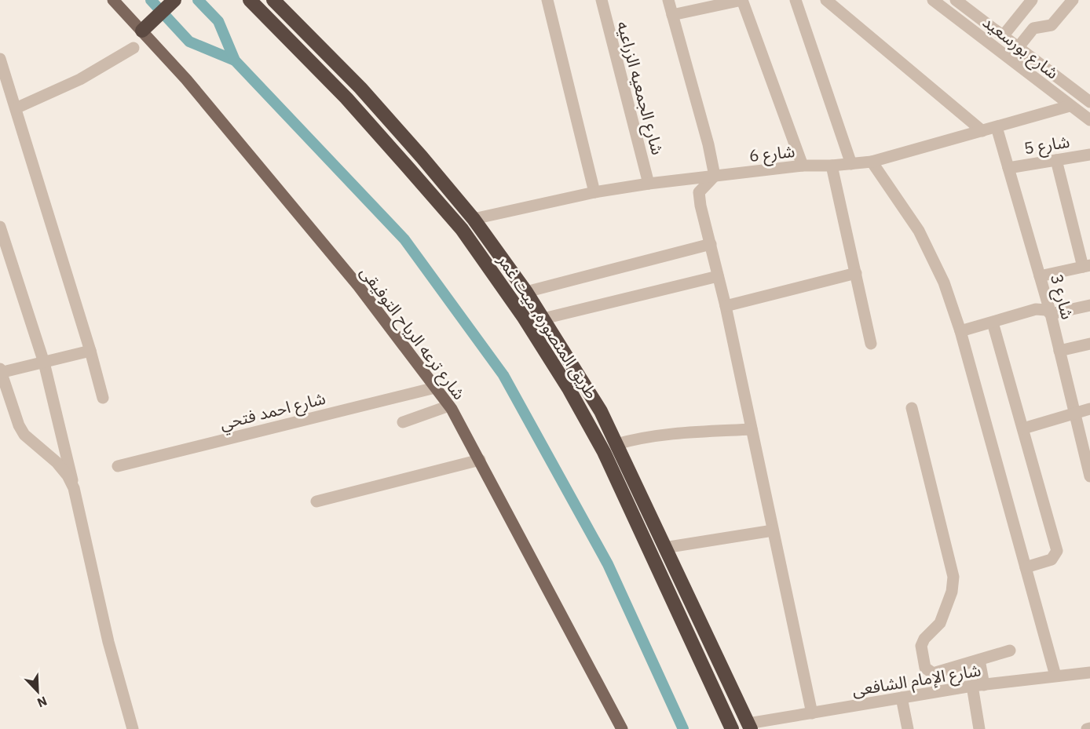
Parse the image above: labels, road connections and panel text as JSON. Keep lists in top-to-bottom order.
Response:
{
  "streets": {
    "highway": ["طريق المنصوره, ميت غمر"],
    "main road": ["شارع ترعه الرياح التوفيقى"],
    "street": [
      "شارع بورسعيد",
      "شارع الجمعيه الزراعيه",
      "شارع 5",
      "شارع 6",
      "شارع 3",
      "شارع احمد فتحي",
      "شارع الإمام الشافعى"
    ]
  },
  "crossings": [
    ["شارع بورسعيد", "شارع 6"],
    ["شارع الجمعيه الزراعيه", "شارع 6"],
    ["شارع 5", "شارع 3"],
    ["شارع 6", "شارع 3"],
    ["شارع 6", "طريق المنصوره, ميت غمر"],
    ["طريق المنصوره, ميت غمر", "شارع الإمام الشافعى"],
    ["شارع ترعه الرياح التوفيقى", "شارع احمد فتحي"]
  ],
  "north": "bottom right"
}
